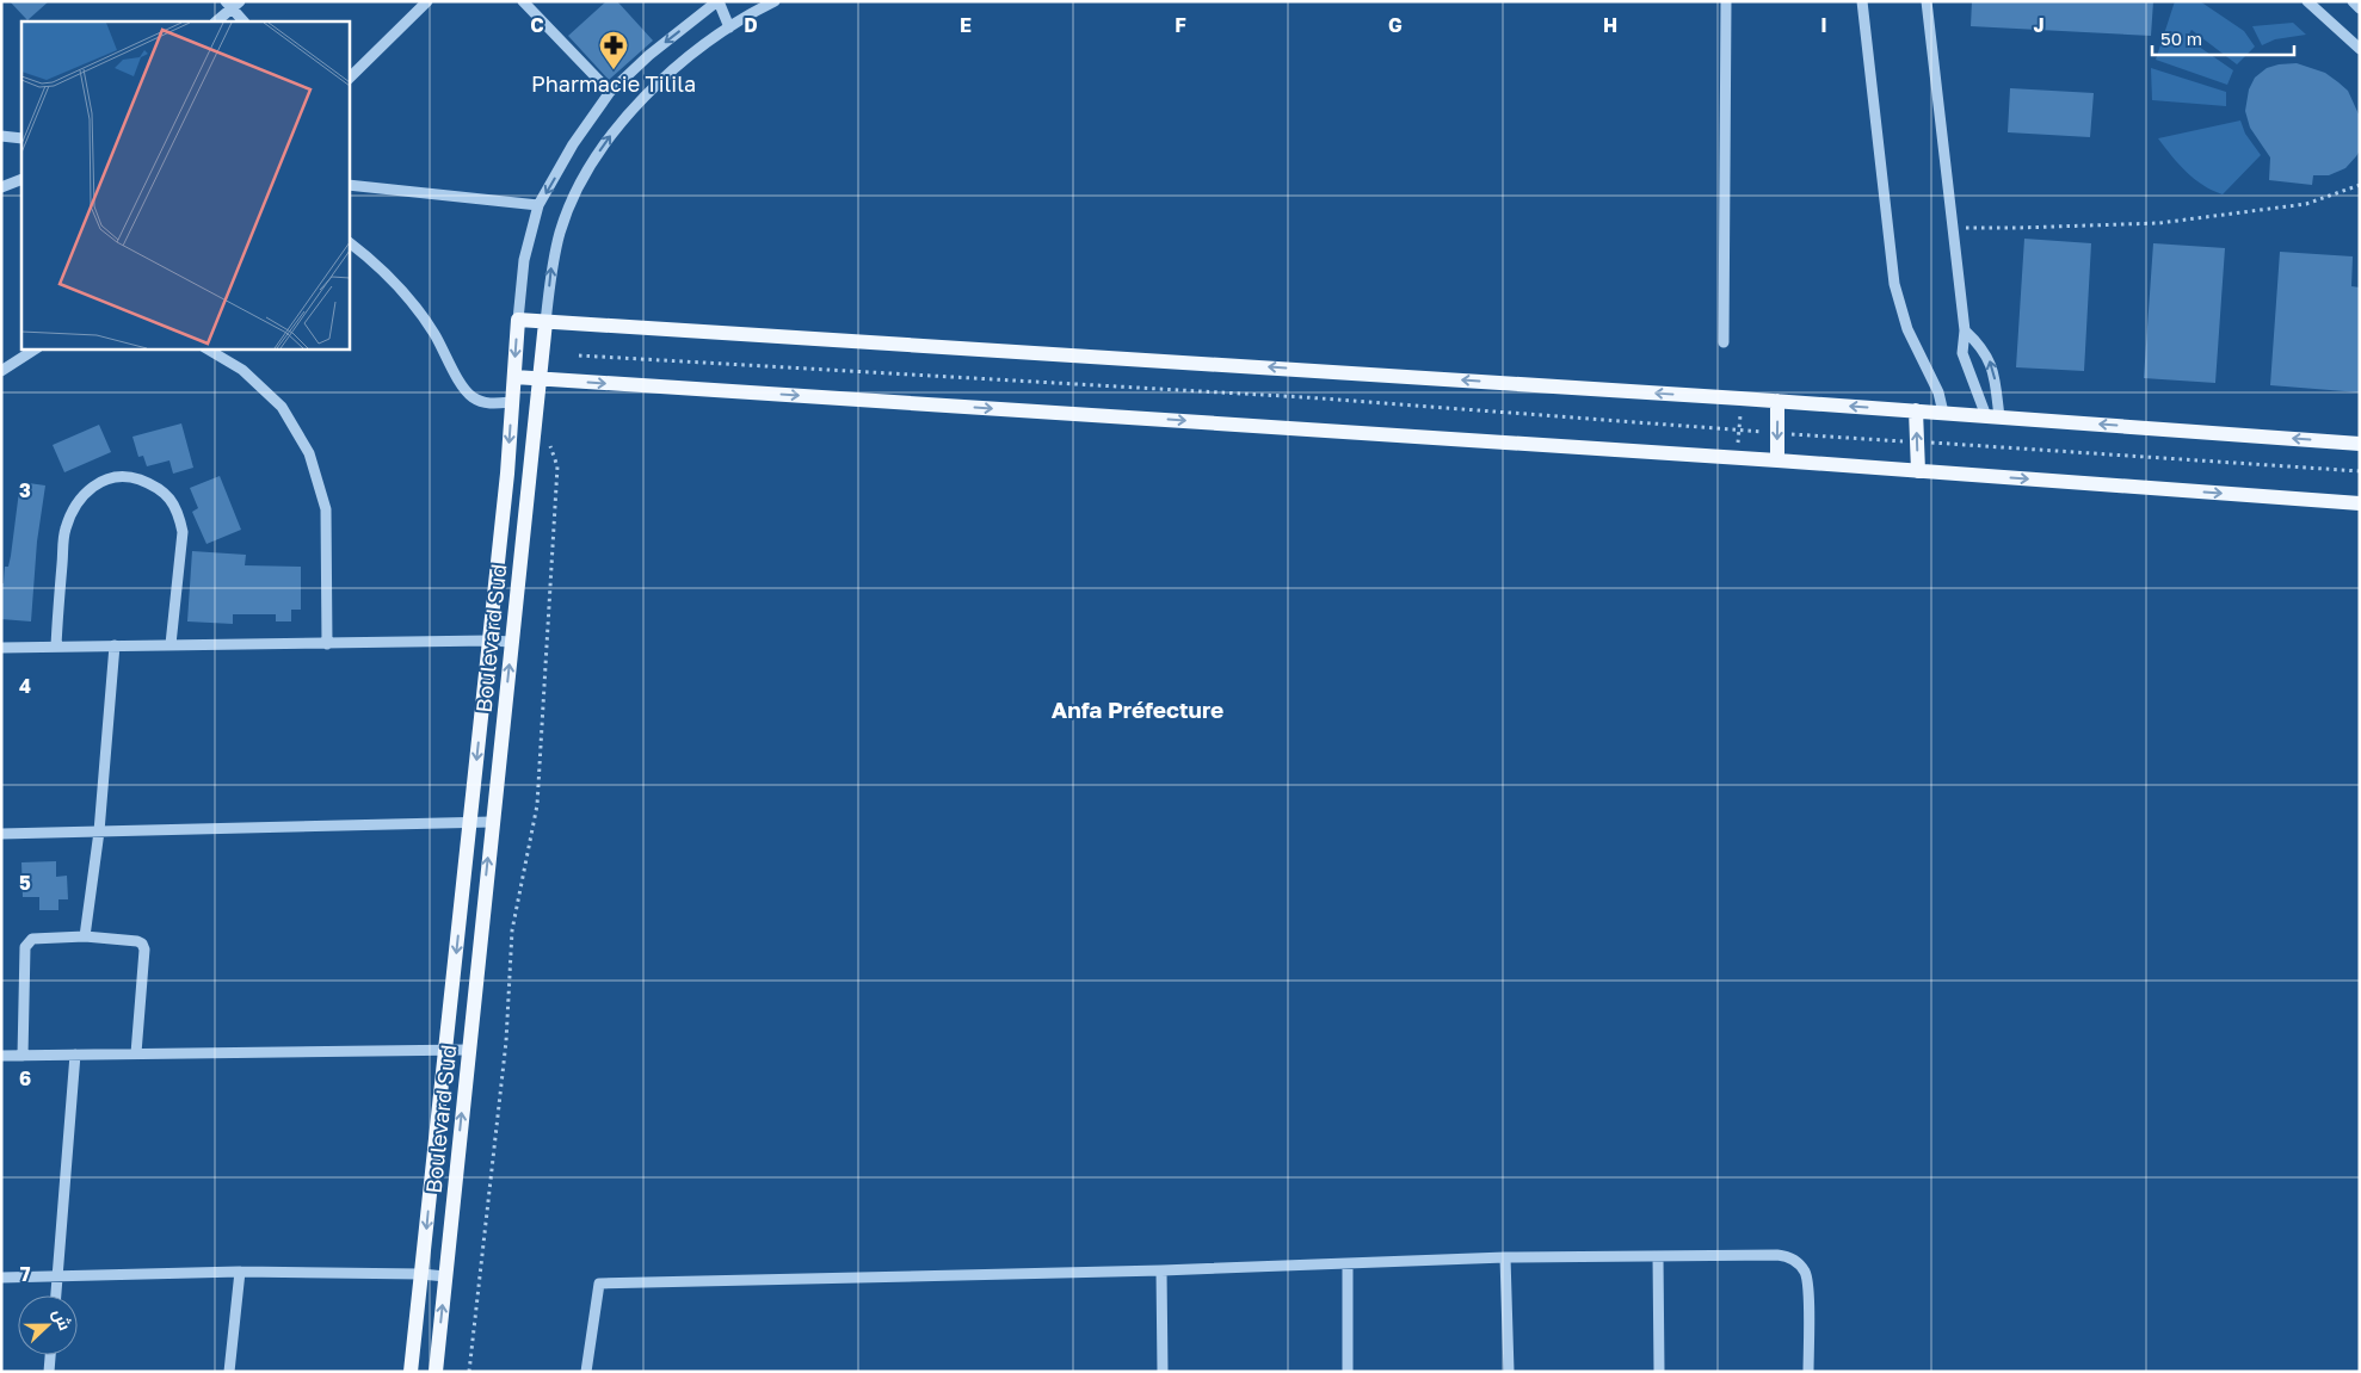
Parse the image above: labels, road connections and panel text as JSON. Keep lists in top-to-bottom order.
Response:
{
  "streets": {
    "main road": ["Boulevard Sud"]
  },
  "districts": ["Anfa Préfecture"],
  "places": {
    "pharmacy": ["Pharmacie Tilila"]
  },
  "scale_bar": "50 m",
  "north": "right",
  "grid": {
    "columns": [
      "C",
      "D",
      "E",
      "F",
      "G",
      "H",
      "I",
      "J"
    ],
    "rows": [
      "3",
      "4",
      "5",
      "6",
      "7"
    ]
  }
}
